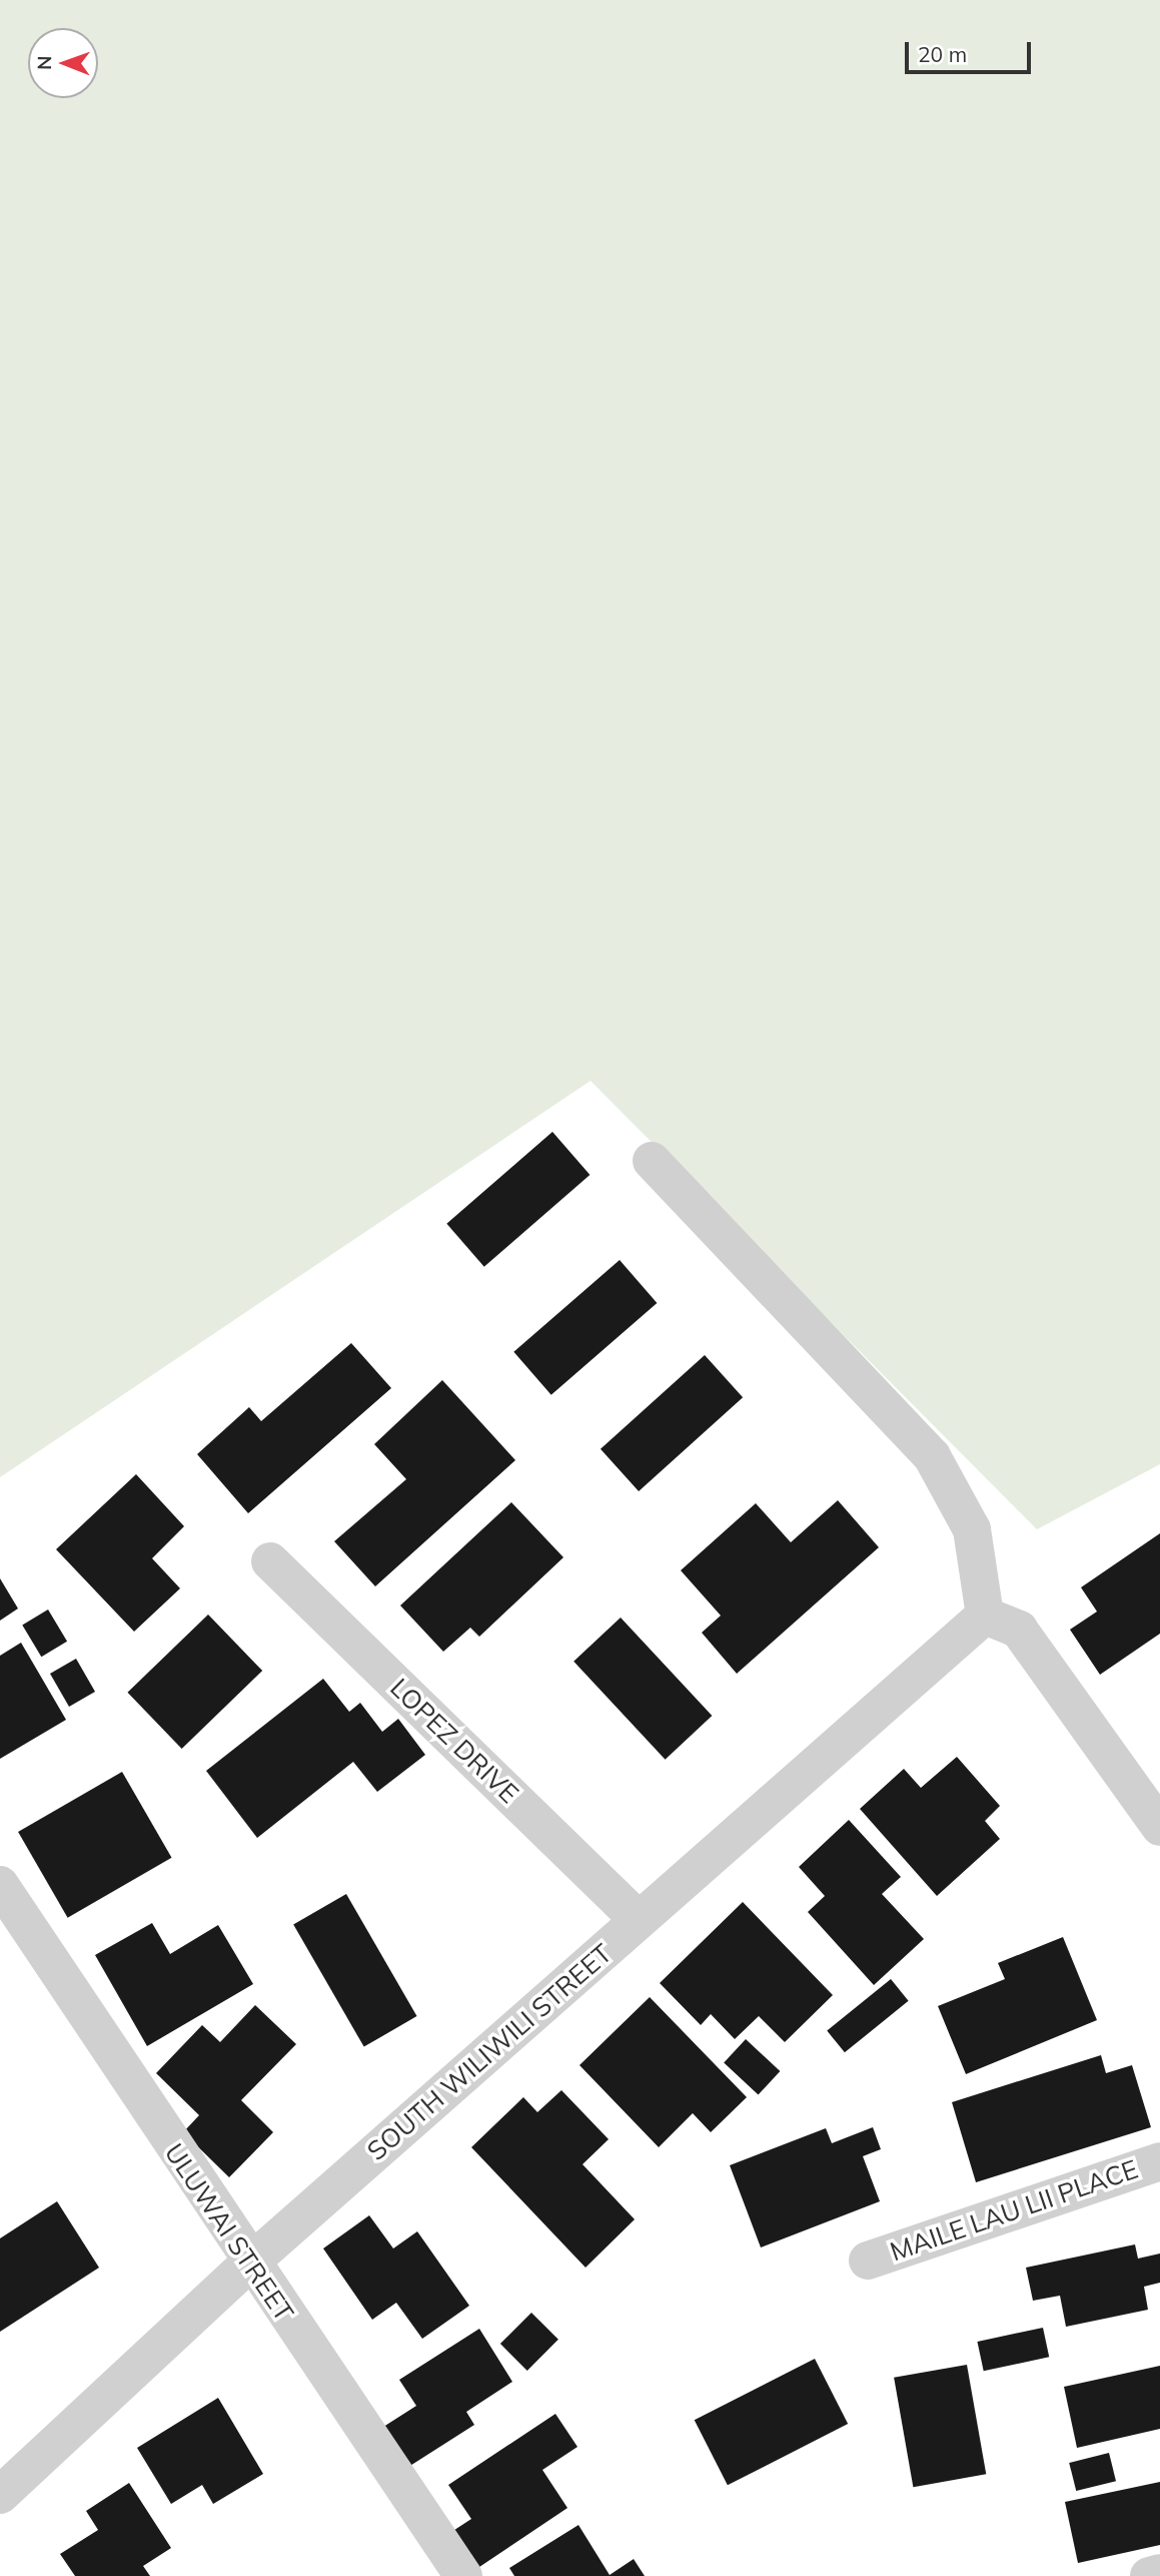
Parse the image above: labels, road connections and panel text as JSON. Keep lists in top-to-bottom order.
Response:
{
  "streets": {
    "street": [
      "LOPEZ DRIVE",
      "SOUTH WILIWILI STREET",
      "MAILE LAU LII PLACE",
      "ULUWAI STREET"
    ]
  },
  "crossings": [
    ["LOPEZ DRIVE", "SOUTH WILIWILI STREET"],
    ["SOUTH WILIWILI STREET", "ULUWAI STREET"]
  ],
  "scale_bar": "20 m",
  "north": "left"
}
